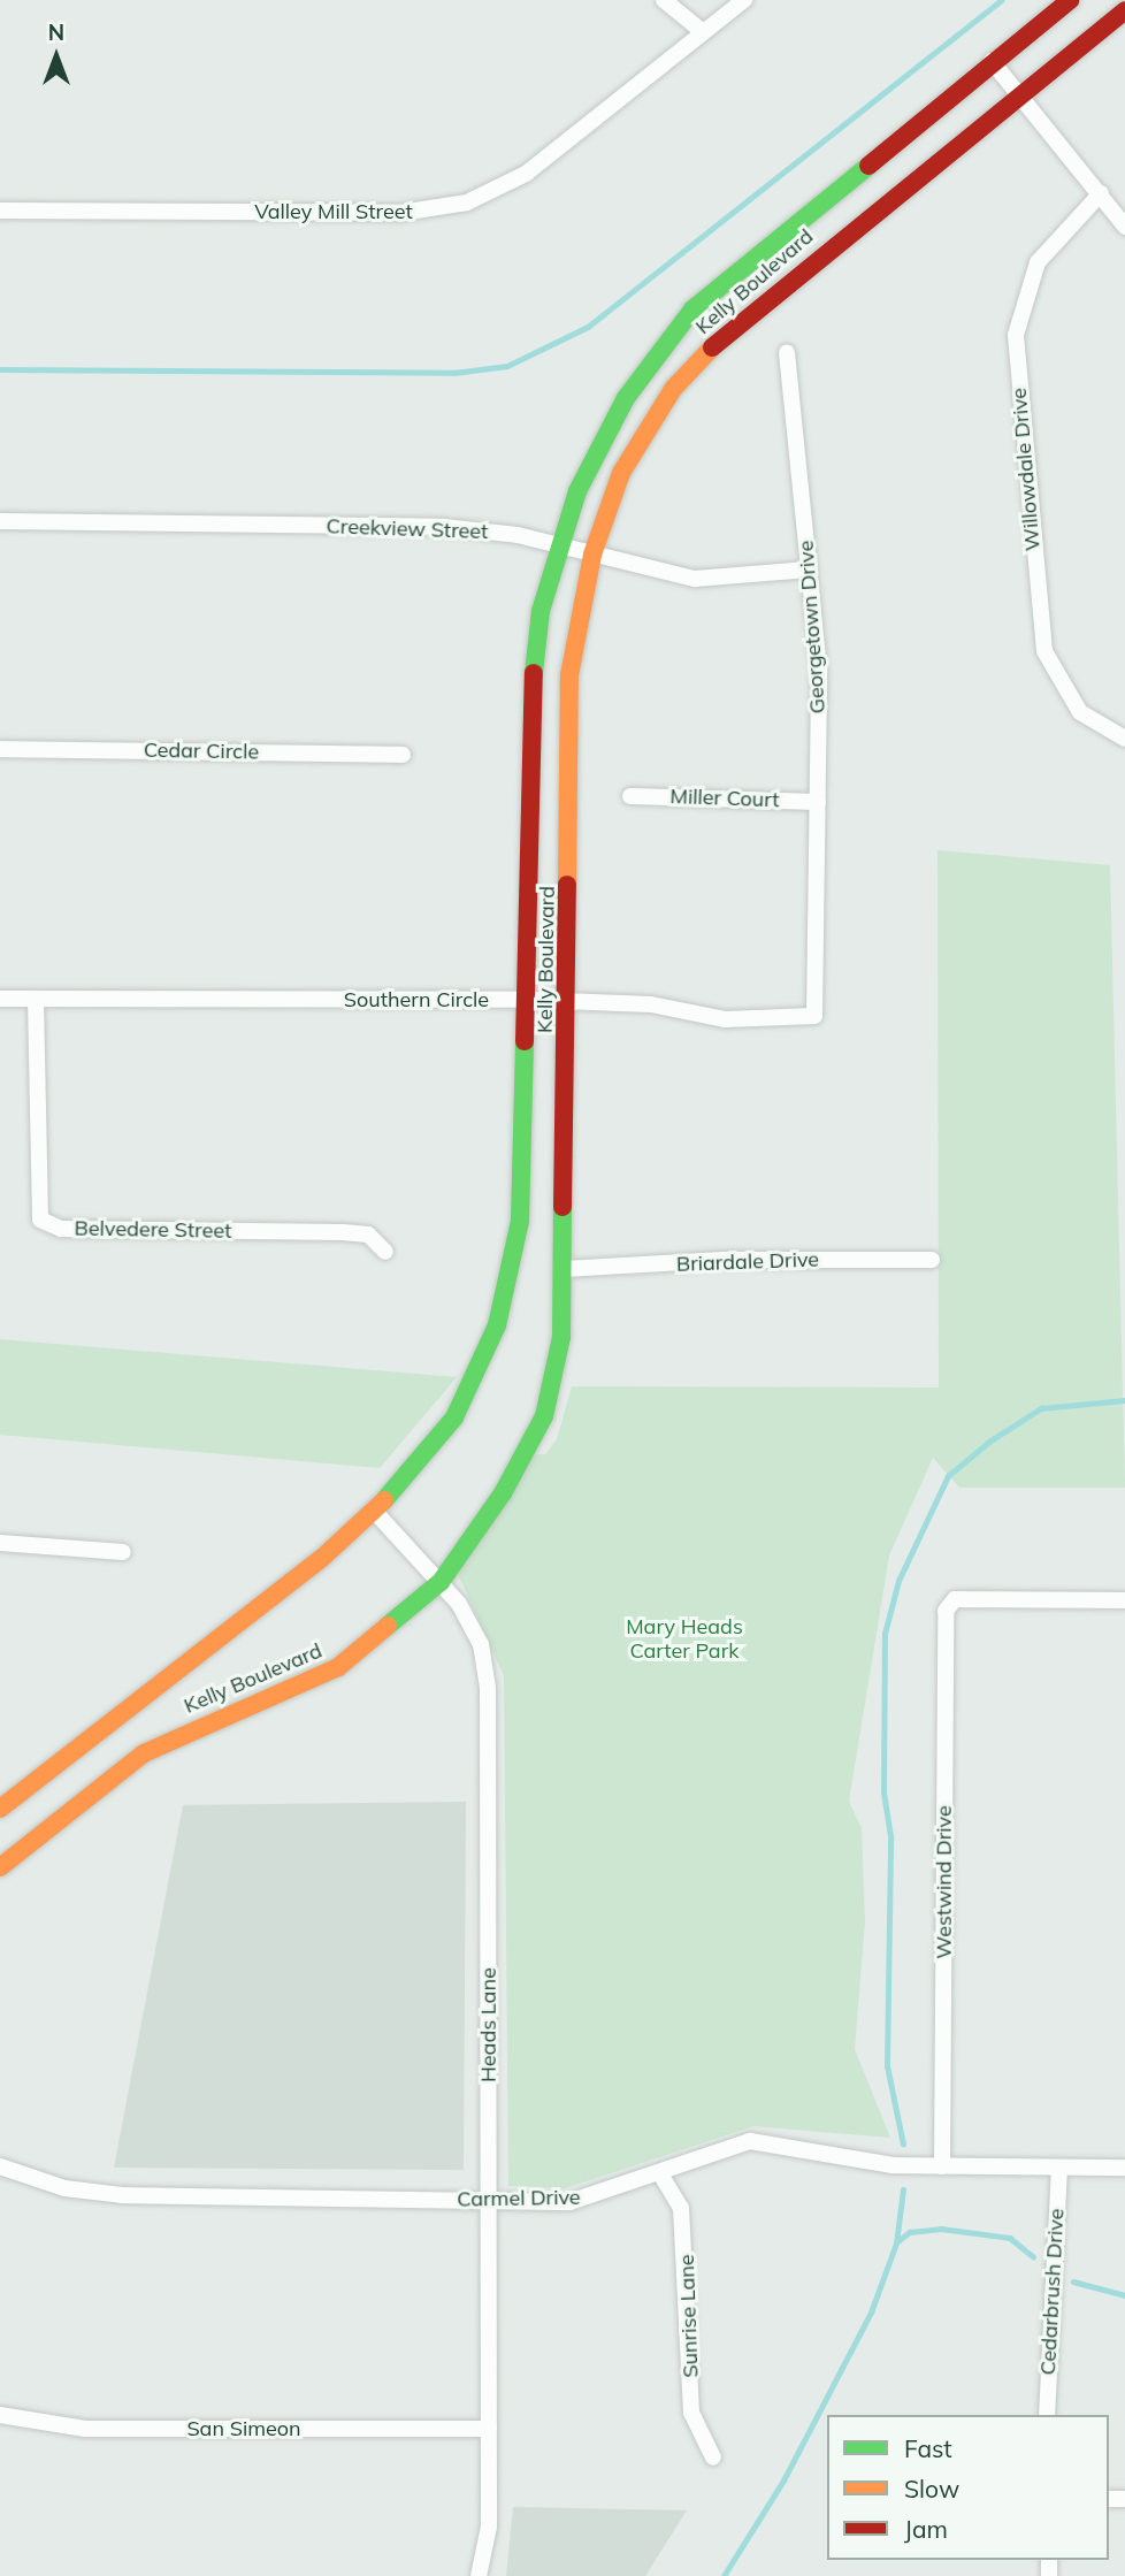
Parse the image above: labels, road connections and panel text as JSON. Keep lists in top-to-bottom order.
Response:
{
  "streets": {
    "main road": ["Kelly Boulevard"],
    "street": [
      "Valley Mill Street",
      "Willowdale Drive",
      "Creekview Street",
      "Georgetown Drive",
      "Cedar Circle",
      "Miller Court",
      "Southern Circle",
      "Belvedere Street",
      "Briardale Drive",
      "Westwind Drive",
      "Heads Lane",
      "Carmel Drive",
      "Cedarbrush Drive",
      "Sunrise Lane",
      "San Simeon"
    ]
  },
  "crossings": [
    ["Kelly Boulevard", "Creekview Street"],
    ["Kelly Boulevard", "Southern Circle"],
    ["Kelly Boulevard", "Briardale Drive"],
    ["Kelly Boulevard", "Heads Lane"],
    ["Creekview Street", "Georgetown Drive"],
    ["Georgetown Drive", "Miller Court"],
    ["Georgetown Drive", "Southern Circle"],
    ["Southern Circle", "Belvedere Street"],
    ["Westwind Drive", "Carmel Drive"],
    ["Heads Lane", "Carmel Drive"],
    ["Heads Lane", "San Simeon"],
    ["Carmel Drive", "Cedarbrush Drive"],
    ["Carmel Drive", "Sunrise Lane"]
  ],
  "parks": ["Mary Heads Carter Park"],
  "legend": ["Fast", "Slow", "Jam"],
  "north": "top"
}
